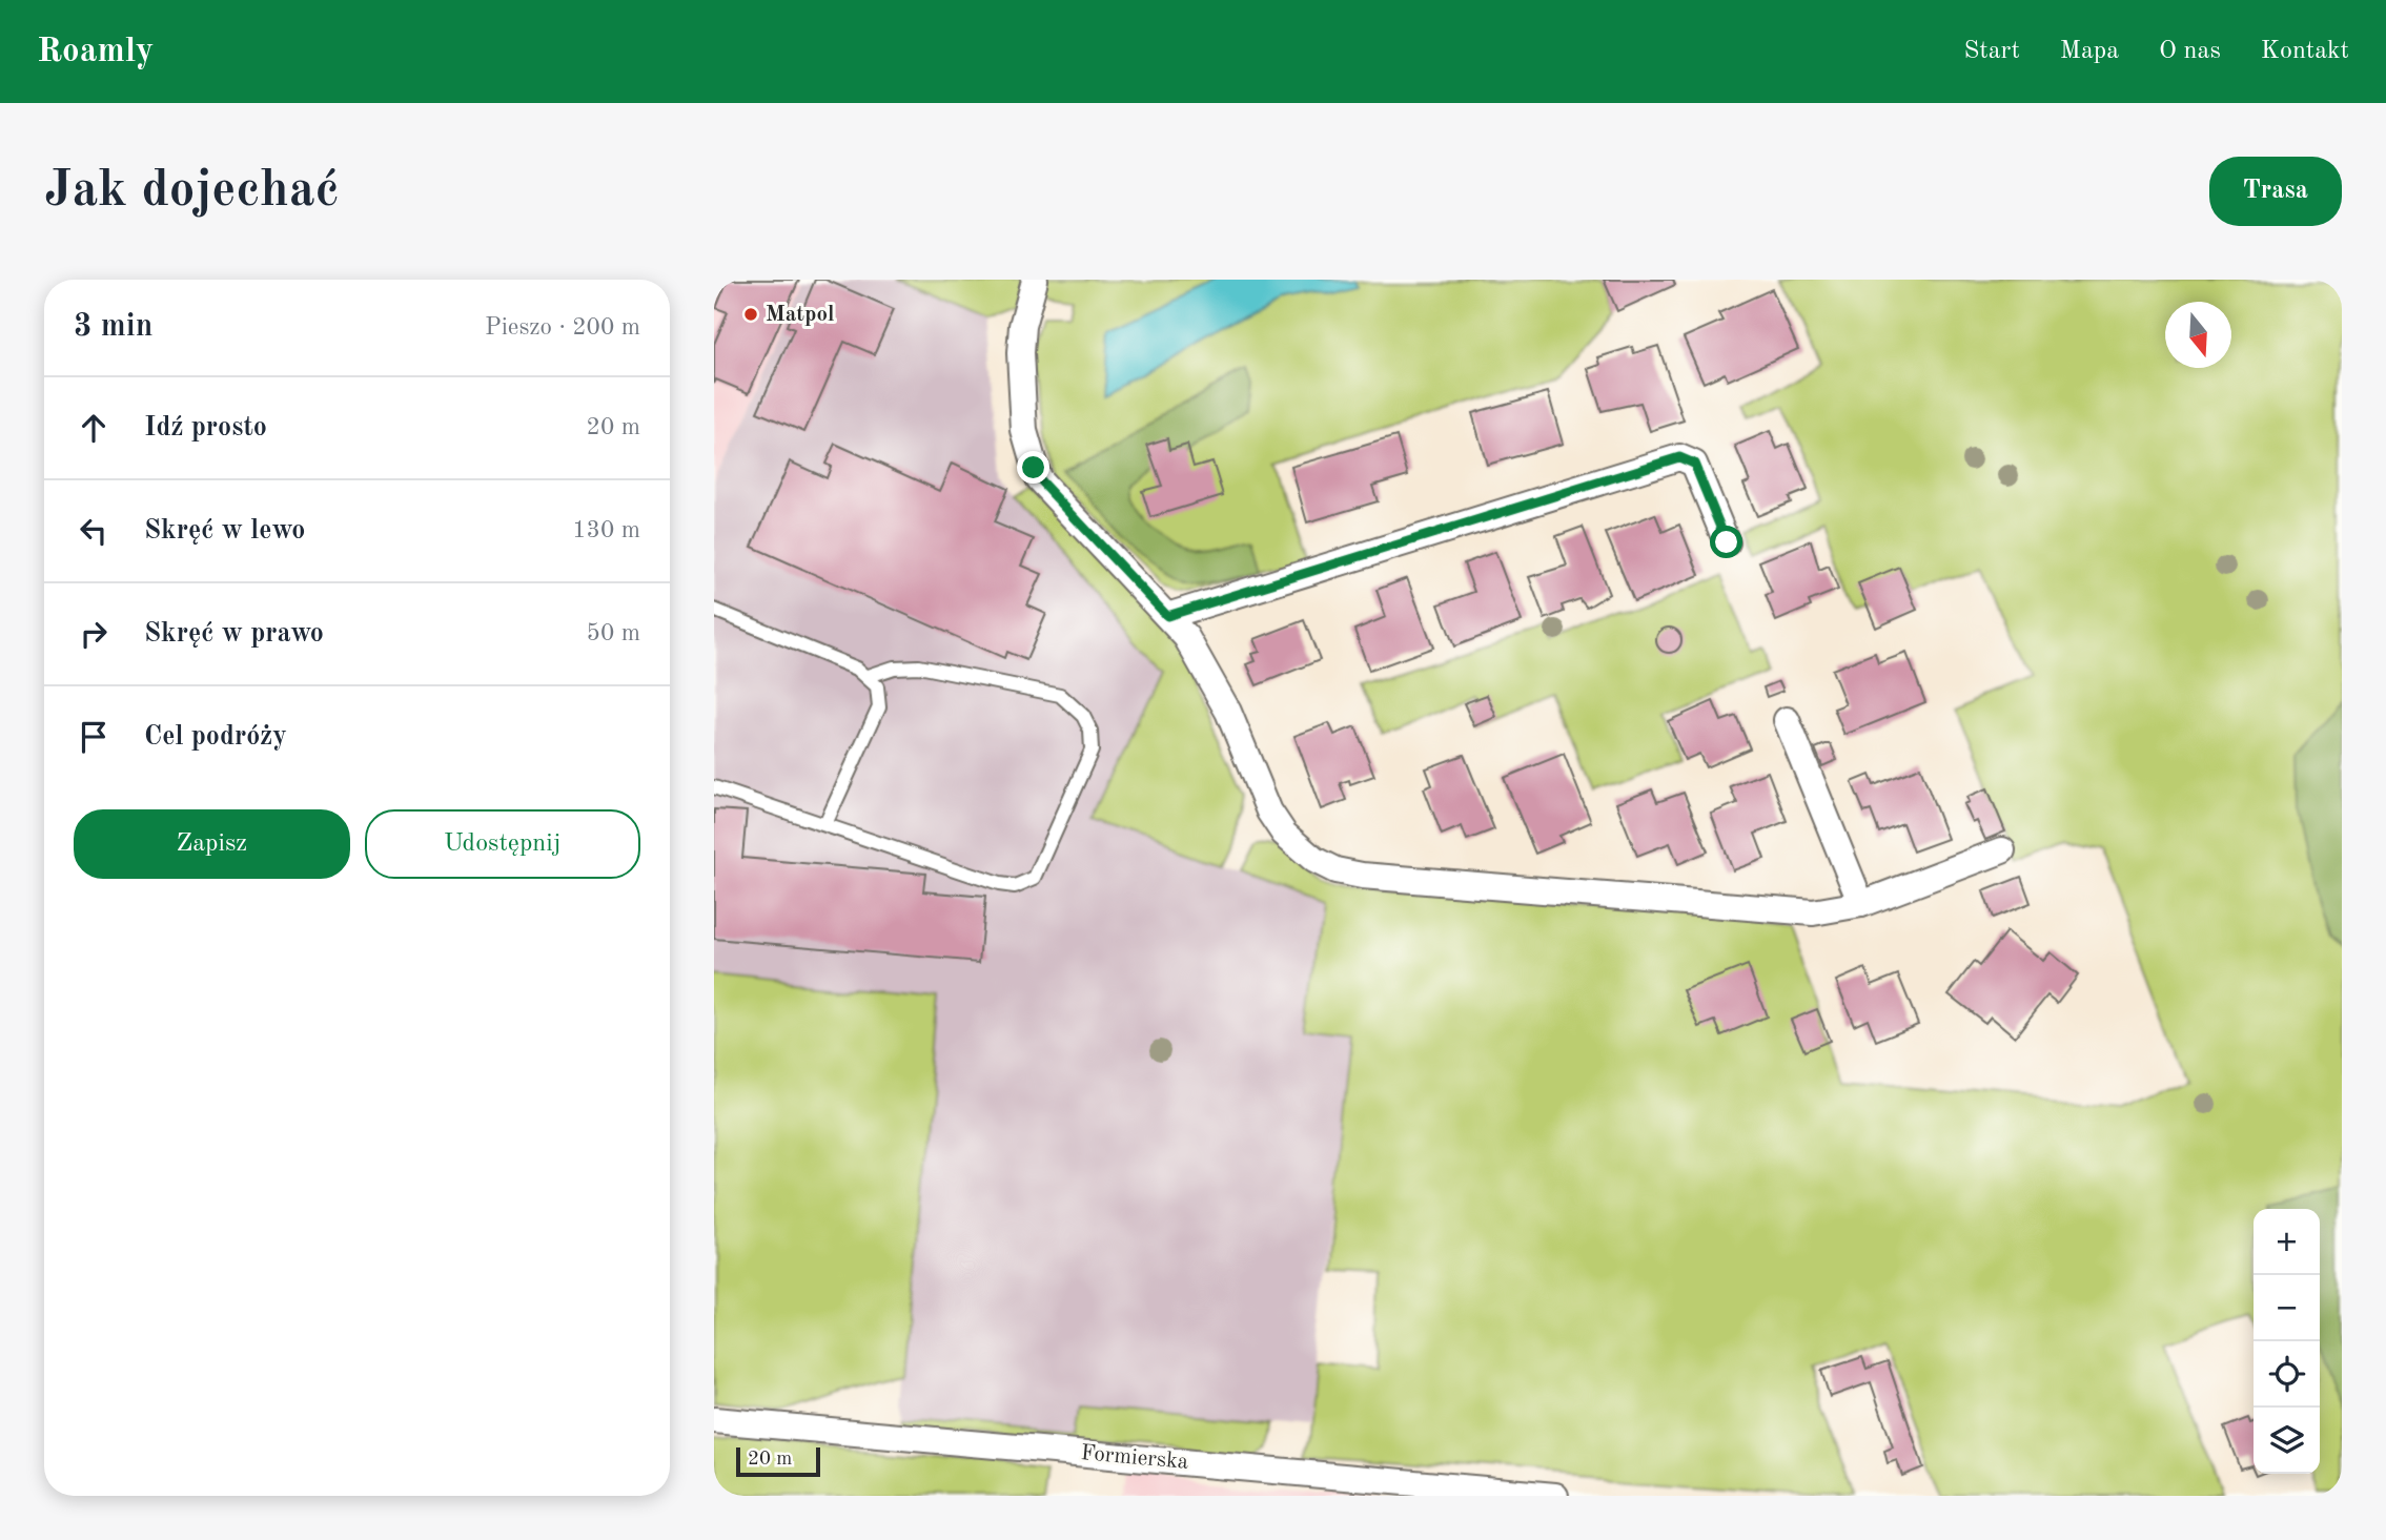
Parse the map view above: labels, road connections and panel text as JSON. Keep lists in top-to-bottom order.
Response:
{
  "streets": {
    "street": ["Formierska"]
  },
  "places": ["Matpol"],
  "scale_bar": "20 m",
  "north": "bottom",
  "page": {
    "header": "Roamly",
    "nav": [
      "Start",
      "Mapa",
      "O nas",
      "Kontakt"
    ],
    "buttons": [
      "Trasa",
      ["Zapisz", "Udostępnij"]
    ],
    "title": "Jak dojechać",
    "heading": ["3 min", "Pieszo · 200 m"],
    "list": [
      ["Idź prosto", "20 m"],
      ["Skręć w lewo", "130 m"],
      ["Skręć w prawo", "50 m"],
      "Cel podróży"
    ],
    "map_buttons": ["+", "−"],
    "scale": "20 m"
  }
}
